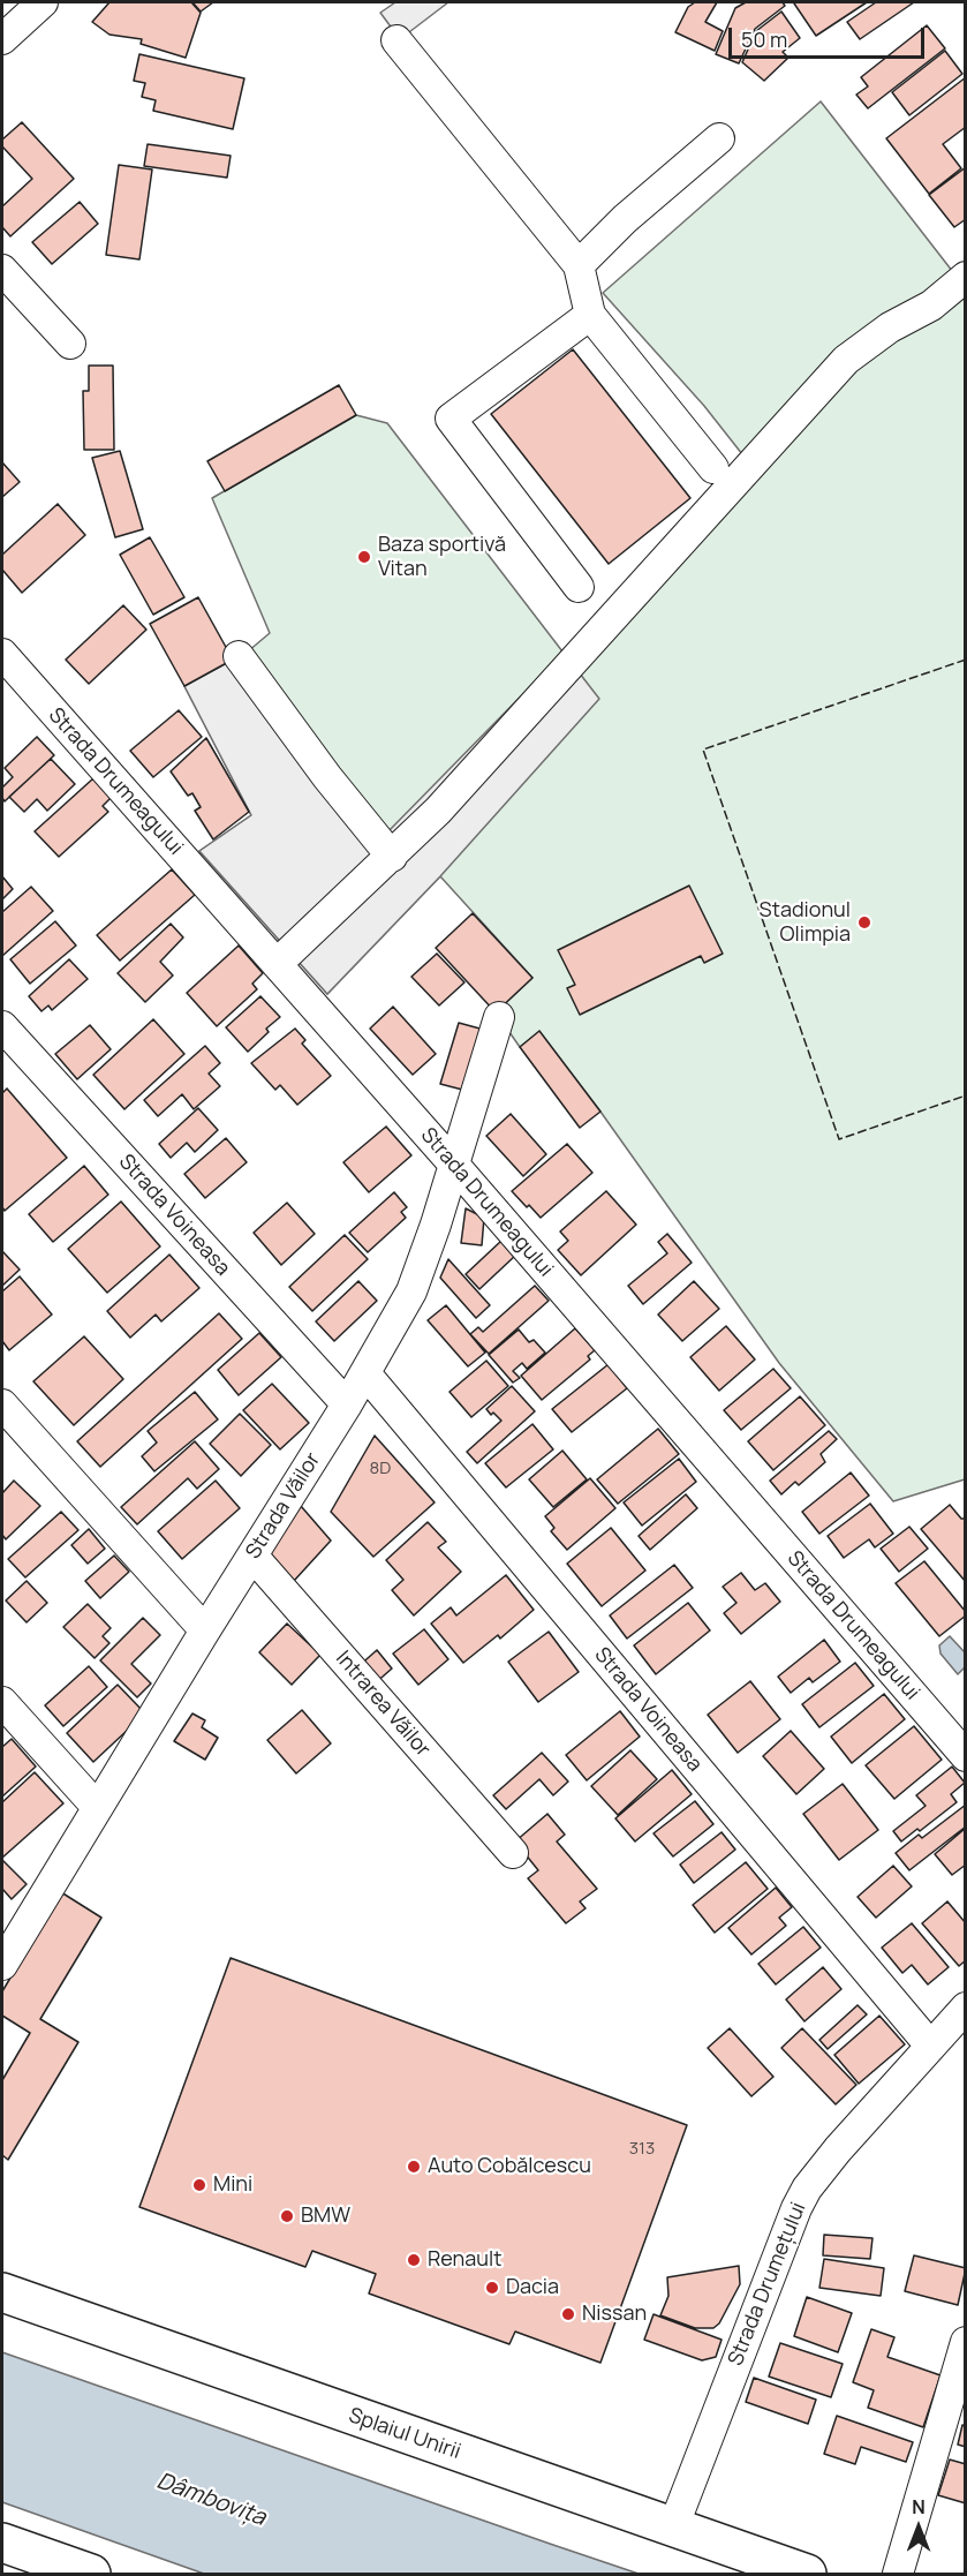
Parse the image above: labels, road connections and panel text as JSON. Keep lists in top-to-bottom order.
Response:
{
  "streets": {
    "main road": ["Splaiul Unirii"],
    "street": [
      "Strada Drumeagului",
      "Strada Voineasa",
      "Strada Văilor",
      "Intrarea Văilor",
      "Strada Drumețului"
    ]
  },
  "crossings": [
    ["Strada Drumeagului", "Strada Văilor"],
    ["Strada Voineasa", "Strada Văilor"],
    ["Strada Voineasa", "Strada Drumețului"],
    ["Strada Văilor", "Intrarea Văilor"],
    ["Strada Drumețului", "Splaiul Unirii"]
  ],
  "water": ["Dâmbovița"],
  "places": [
    "Baza sportivă Vitan",
    "Stadionul Olimpia",
    "Auto Cobălcescu",
    "Mini",
    "BMW",
    "Renault",
    "Dacia",
    "Nissan"
  ],
  "house_numbers": ["8D", "313"],
  "scale_bar": "50 m",
  "north": "top"
}
